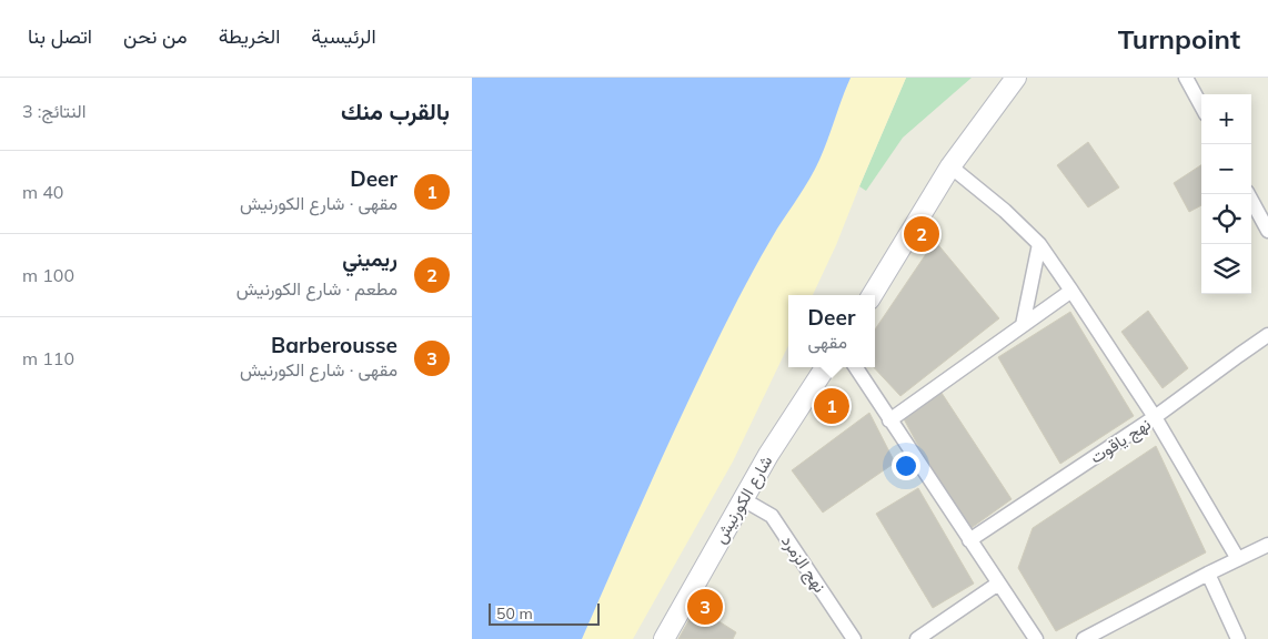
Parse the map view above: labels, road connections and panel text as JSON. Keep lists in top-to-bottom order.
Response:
{
  "streets": {
    "main road": ["شارع الكورنيش"],
    "street": ["نهج ياقوت", "نهج الزمرد"]
  },
  "crossings": [
    ["شارع الكورنيش", "نهج الزمرد"]
  ],
  "scale_bar": "50 m",
  "page": {
    "header": "Turnpoint",
    "nav": [
      "الرئيسية",
      "الخريطة",
      "من نحن",
      "اتصل بنا"
    ],
    "heading": ["بالقرب منك", "النتائج: 3"],
    "map_buttons": ["+", "−"],
    "list": [
      {
        "mark": "1",
        "name": "Deer",
        "note": "مقهى · شارع الكورنيش",
        "value": "40 m"
      },
      {
        "mark": "2",
        "name": "ريميني",
        "note": "مطعم · شارع الكورنيش",
        "value": "100 m"
      },
      {
        "mark": "3",
        "name": "Barberousse",
        "note": "مقهى · شارع الكورنيش",
        "value": "110 m"
      }
    ],
    "pins": ["2", "1", "3"],
    "popup": ["Deer", "مقهى"],
    "scale": "50 m"
  }
}
